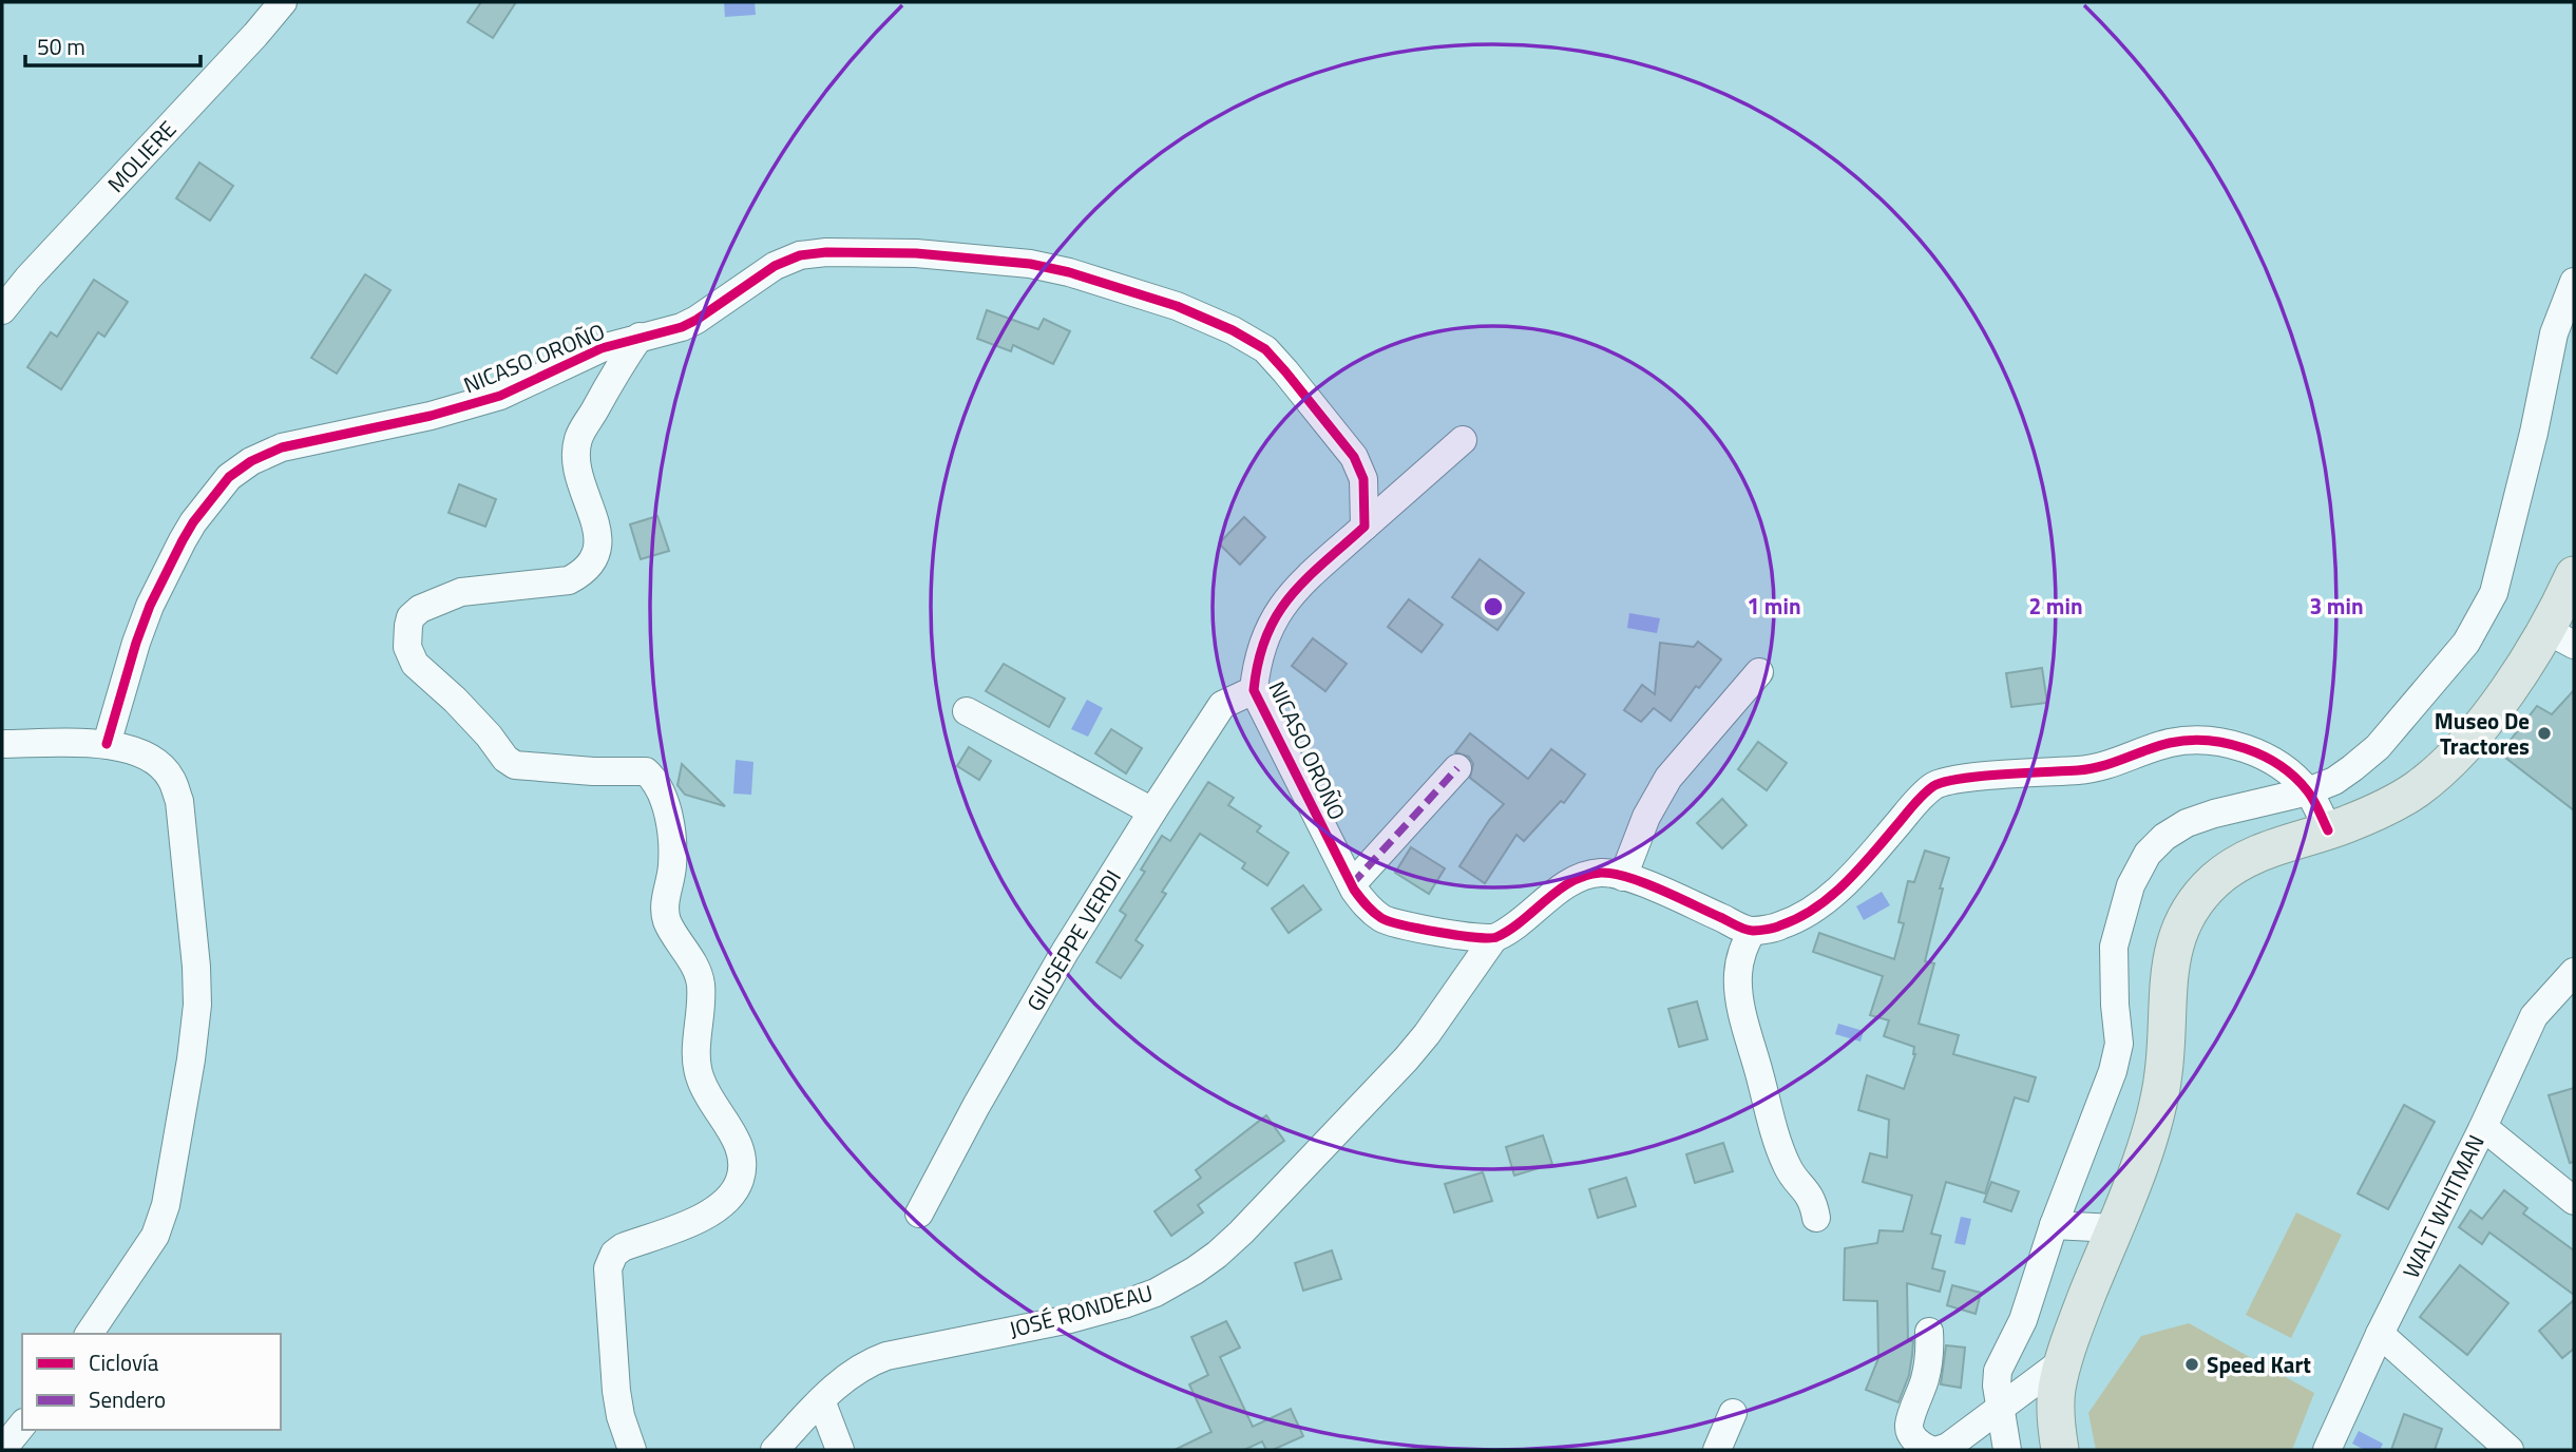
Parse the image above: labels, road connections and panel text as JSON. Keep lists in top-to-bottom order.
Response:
{
  "streets": {
    "street": [
      "MOLIERE",
      "NICASO OROÑO",
      "GIUSEPPE VERDI",
      "WALT WHITMAN",
      "JOSÉ RONDEAU"
    ]
  },
  "crossings": [
    ["NICASO OROÑO", "GIUSEPPE VERDI"],
    ["NICASO OROÑO", "JOSÉ RONDEAU"]
  ],
  "places": ["Museo De Tractores", "Speed Kart"],
  "legend": ["Ciclovía", "Sendero"],
  "scale_bar": "50 m",
  "rings": ["1 min", "2 min", "3 min"]
}
